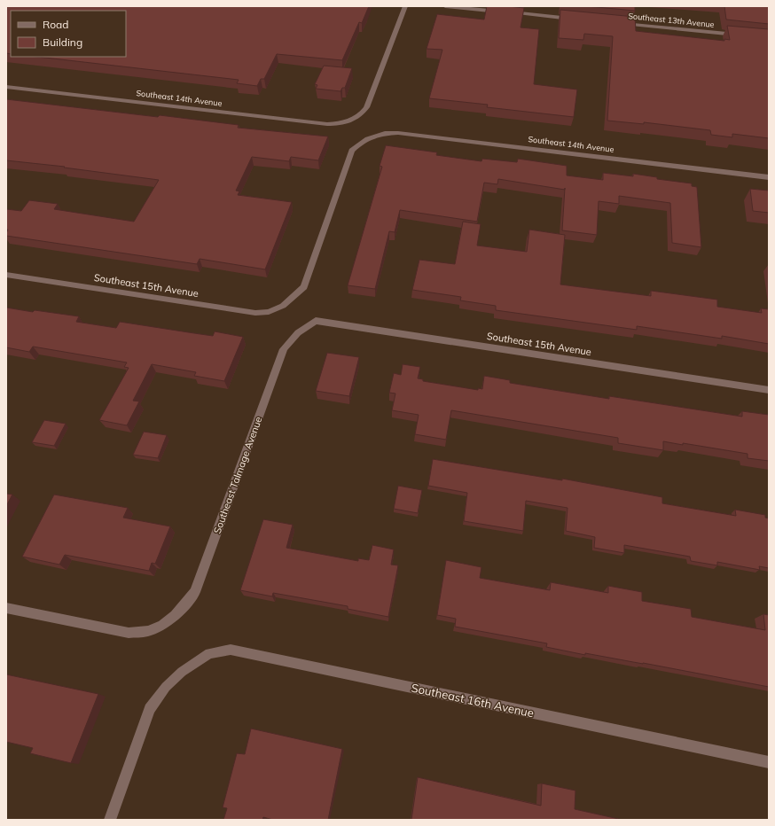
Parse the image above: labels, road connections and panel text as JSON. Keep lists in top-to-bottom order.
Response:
{
  "streets": {
    "street": [
      "Southeast 13th Avenue",
      "Southeast 14th Avenue",
      "Southeast 15th Avenue",
      "Southeast Talmage Avenue",
      "Southeast 16th Avenue"
    ]
  },
  "crossings": [
    ["Southeast 14th Avenue", "Southeast 15th Avenue"],
    ["Southeast 15th Avenue", "Southeast Talmage Avenue"]
  ],
  "legend": ["Road", "Building"]
}
